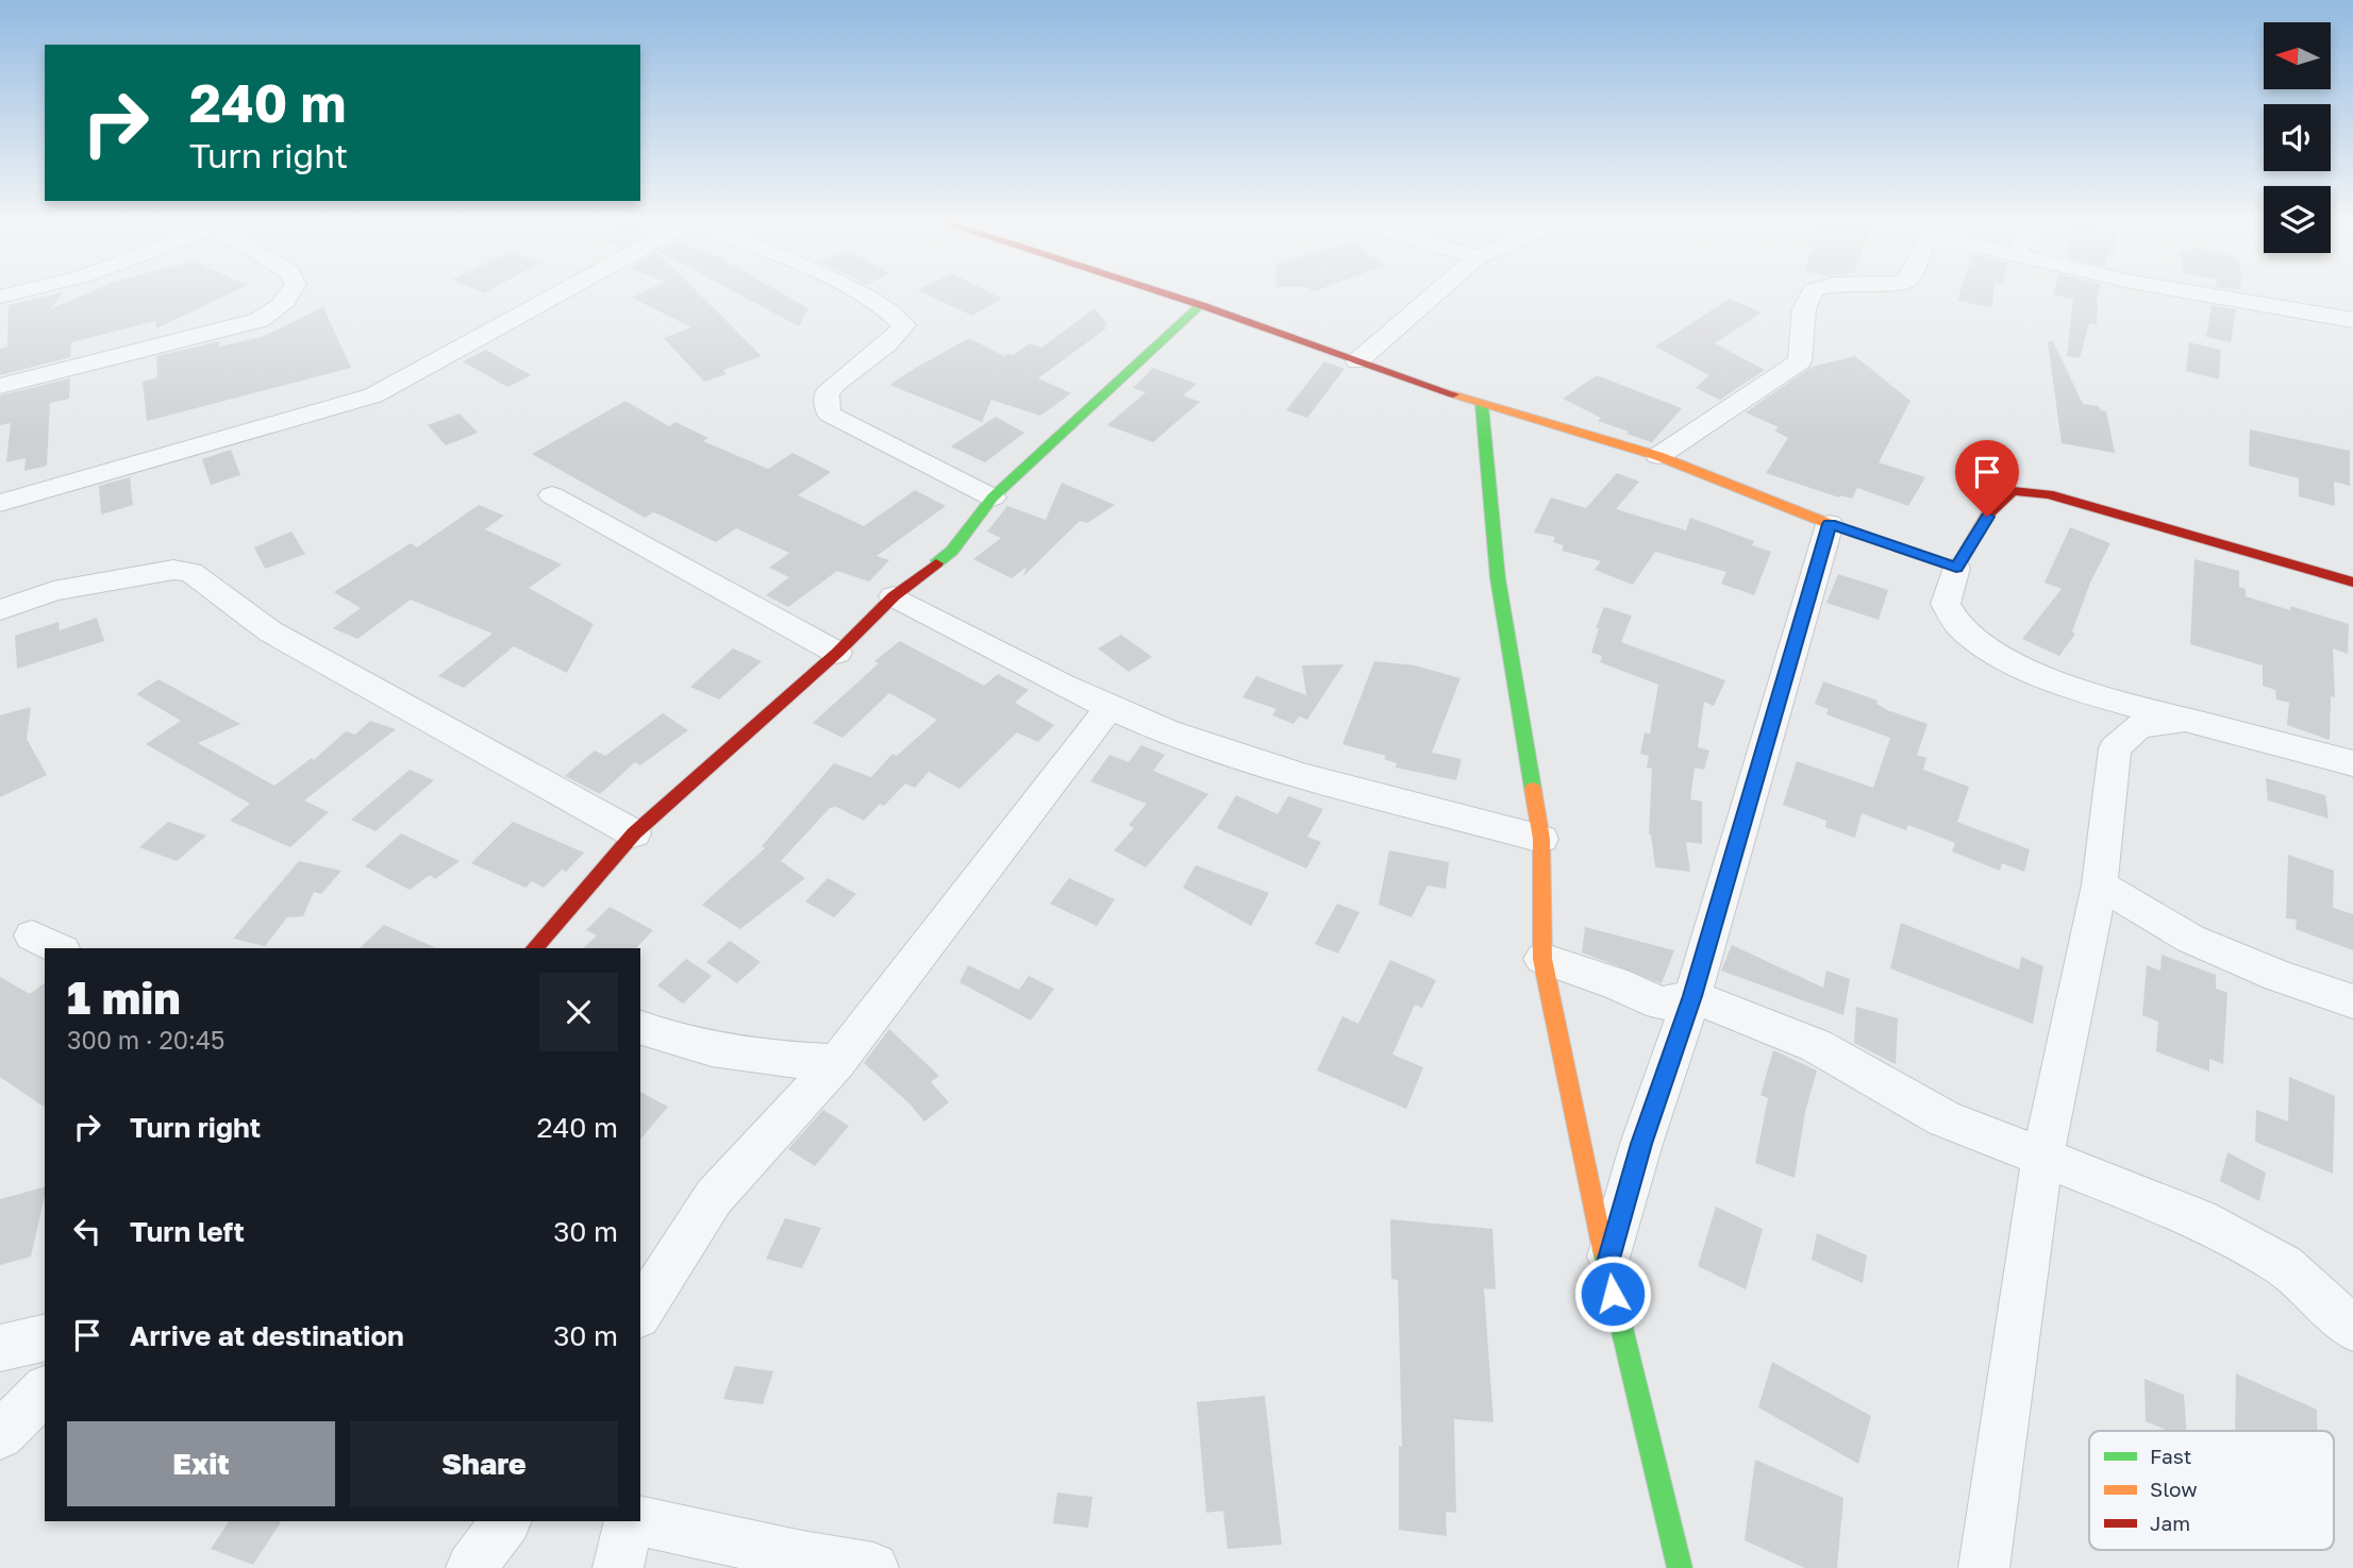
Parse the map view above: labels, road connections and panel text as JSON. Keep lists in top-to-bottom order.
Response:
{
  "legend": ["Fast", "Slow", "Jam"],
  "north": "left",
  "page": {
    "turn": ["240 m", "Turn right"],
    "heading": ["1 min", "300 m · 20:45"],
    "list": [
      {
        "name": "Turn right",
        "value": "240 m"
      },
      {
        "name": "Turn left",
        "value": "30 m"
      },
      {
        "name": "Arrive at destination",
        "value": "30 m"
      }
    ],
    "buttons": ["Exit", "Share"]
  }
}
